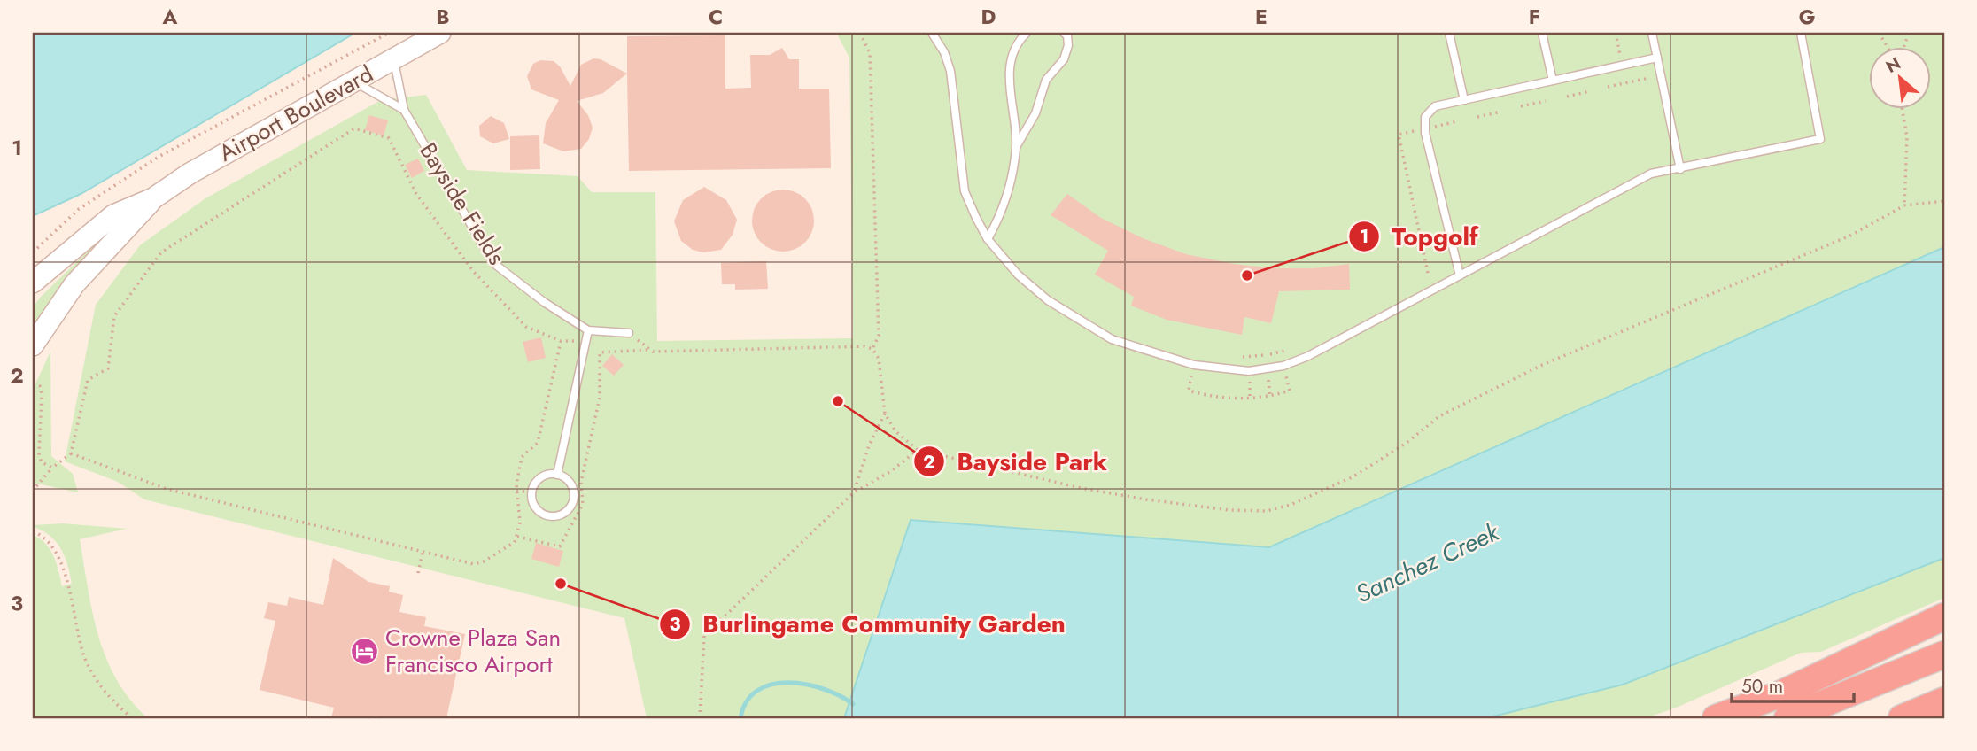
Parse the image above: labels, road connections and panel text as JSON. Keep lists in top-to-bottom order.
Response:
{
  "streets": {
    "main road": ["Airport Boulevard"],
    "lane": ["Bayside Fields"]
  },
  "crossings": [
    ["Airport Boulevard", "Bayside Fields"]
  ],
  "water": ["Sanchez Creek"],
  "places": {
    "other": ["Topgolf", "Bayside Park", "Burlingame Community Garden"],
    "hotel": ["Crowne Plaza San Francisco Airport"]
  },
  "scale_bar": "50 m",
  "north": "top left",
  "grid": {
    "columns": [
      "A",
      "B",
      "C",
      "D",
      "E",
      "F",
      "G"
    ],
    "rows": ["1", "2", "3"]
  }
}
